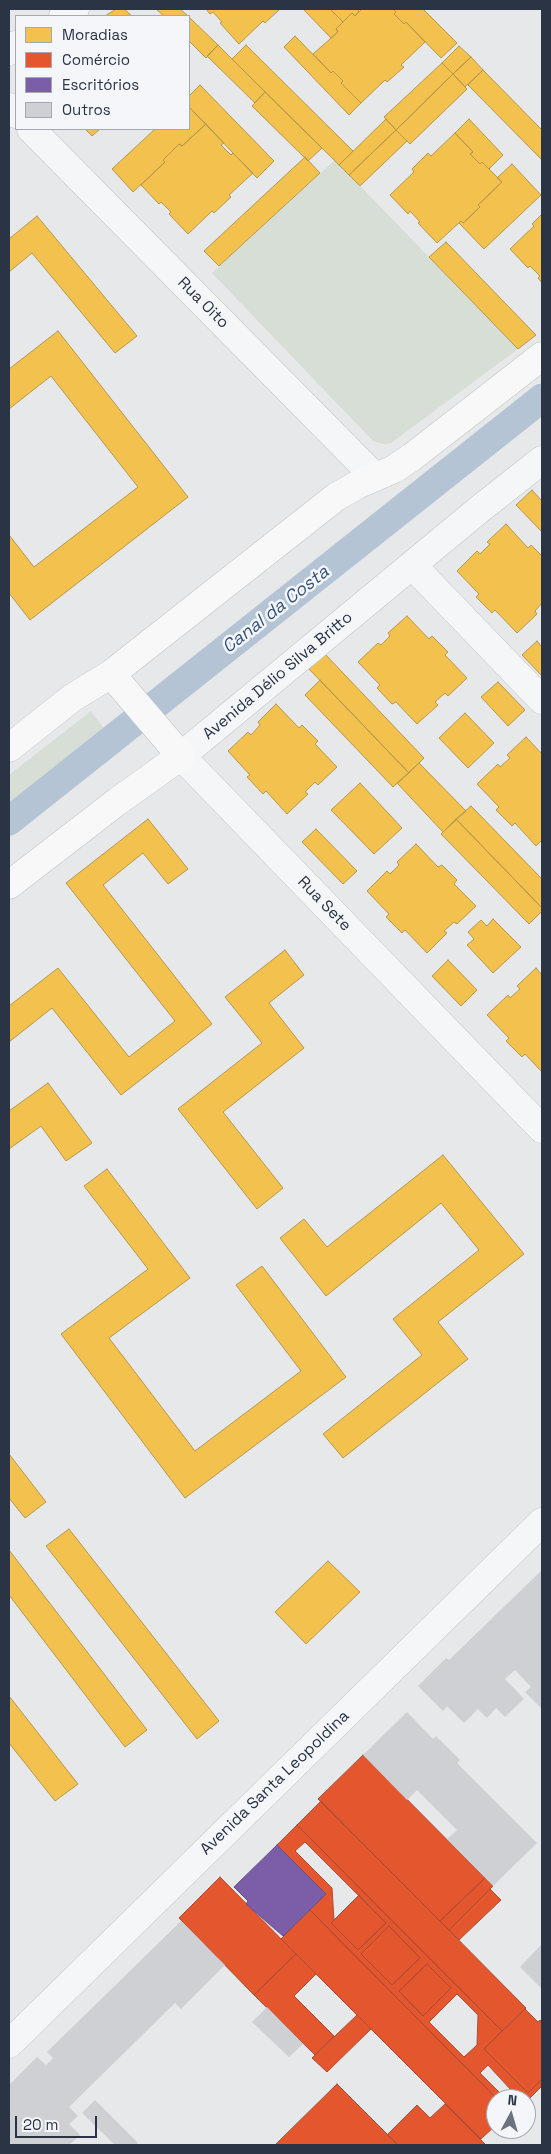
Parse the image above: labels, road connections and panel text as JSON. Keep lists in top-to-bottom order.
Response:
{
  "streets": {
    "main road": ["Avenida Délio Silva Britto", "Rua Sete"],
    "street": ["Rua Oito", "Avenida Santa Leopoldina"]
  },
  "crossings": [
    ["Avenida Délio Silva Britto", "Rua Sete"]
  ],
  "water": ["Canal da Costa"],
  "legend": [
    "Moradias",
    "Comércio",
    "Escritórios",
    "Outros"
  ],
  "scale_bar": "20 m",
  "north": "top"
}
